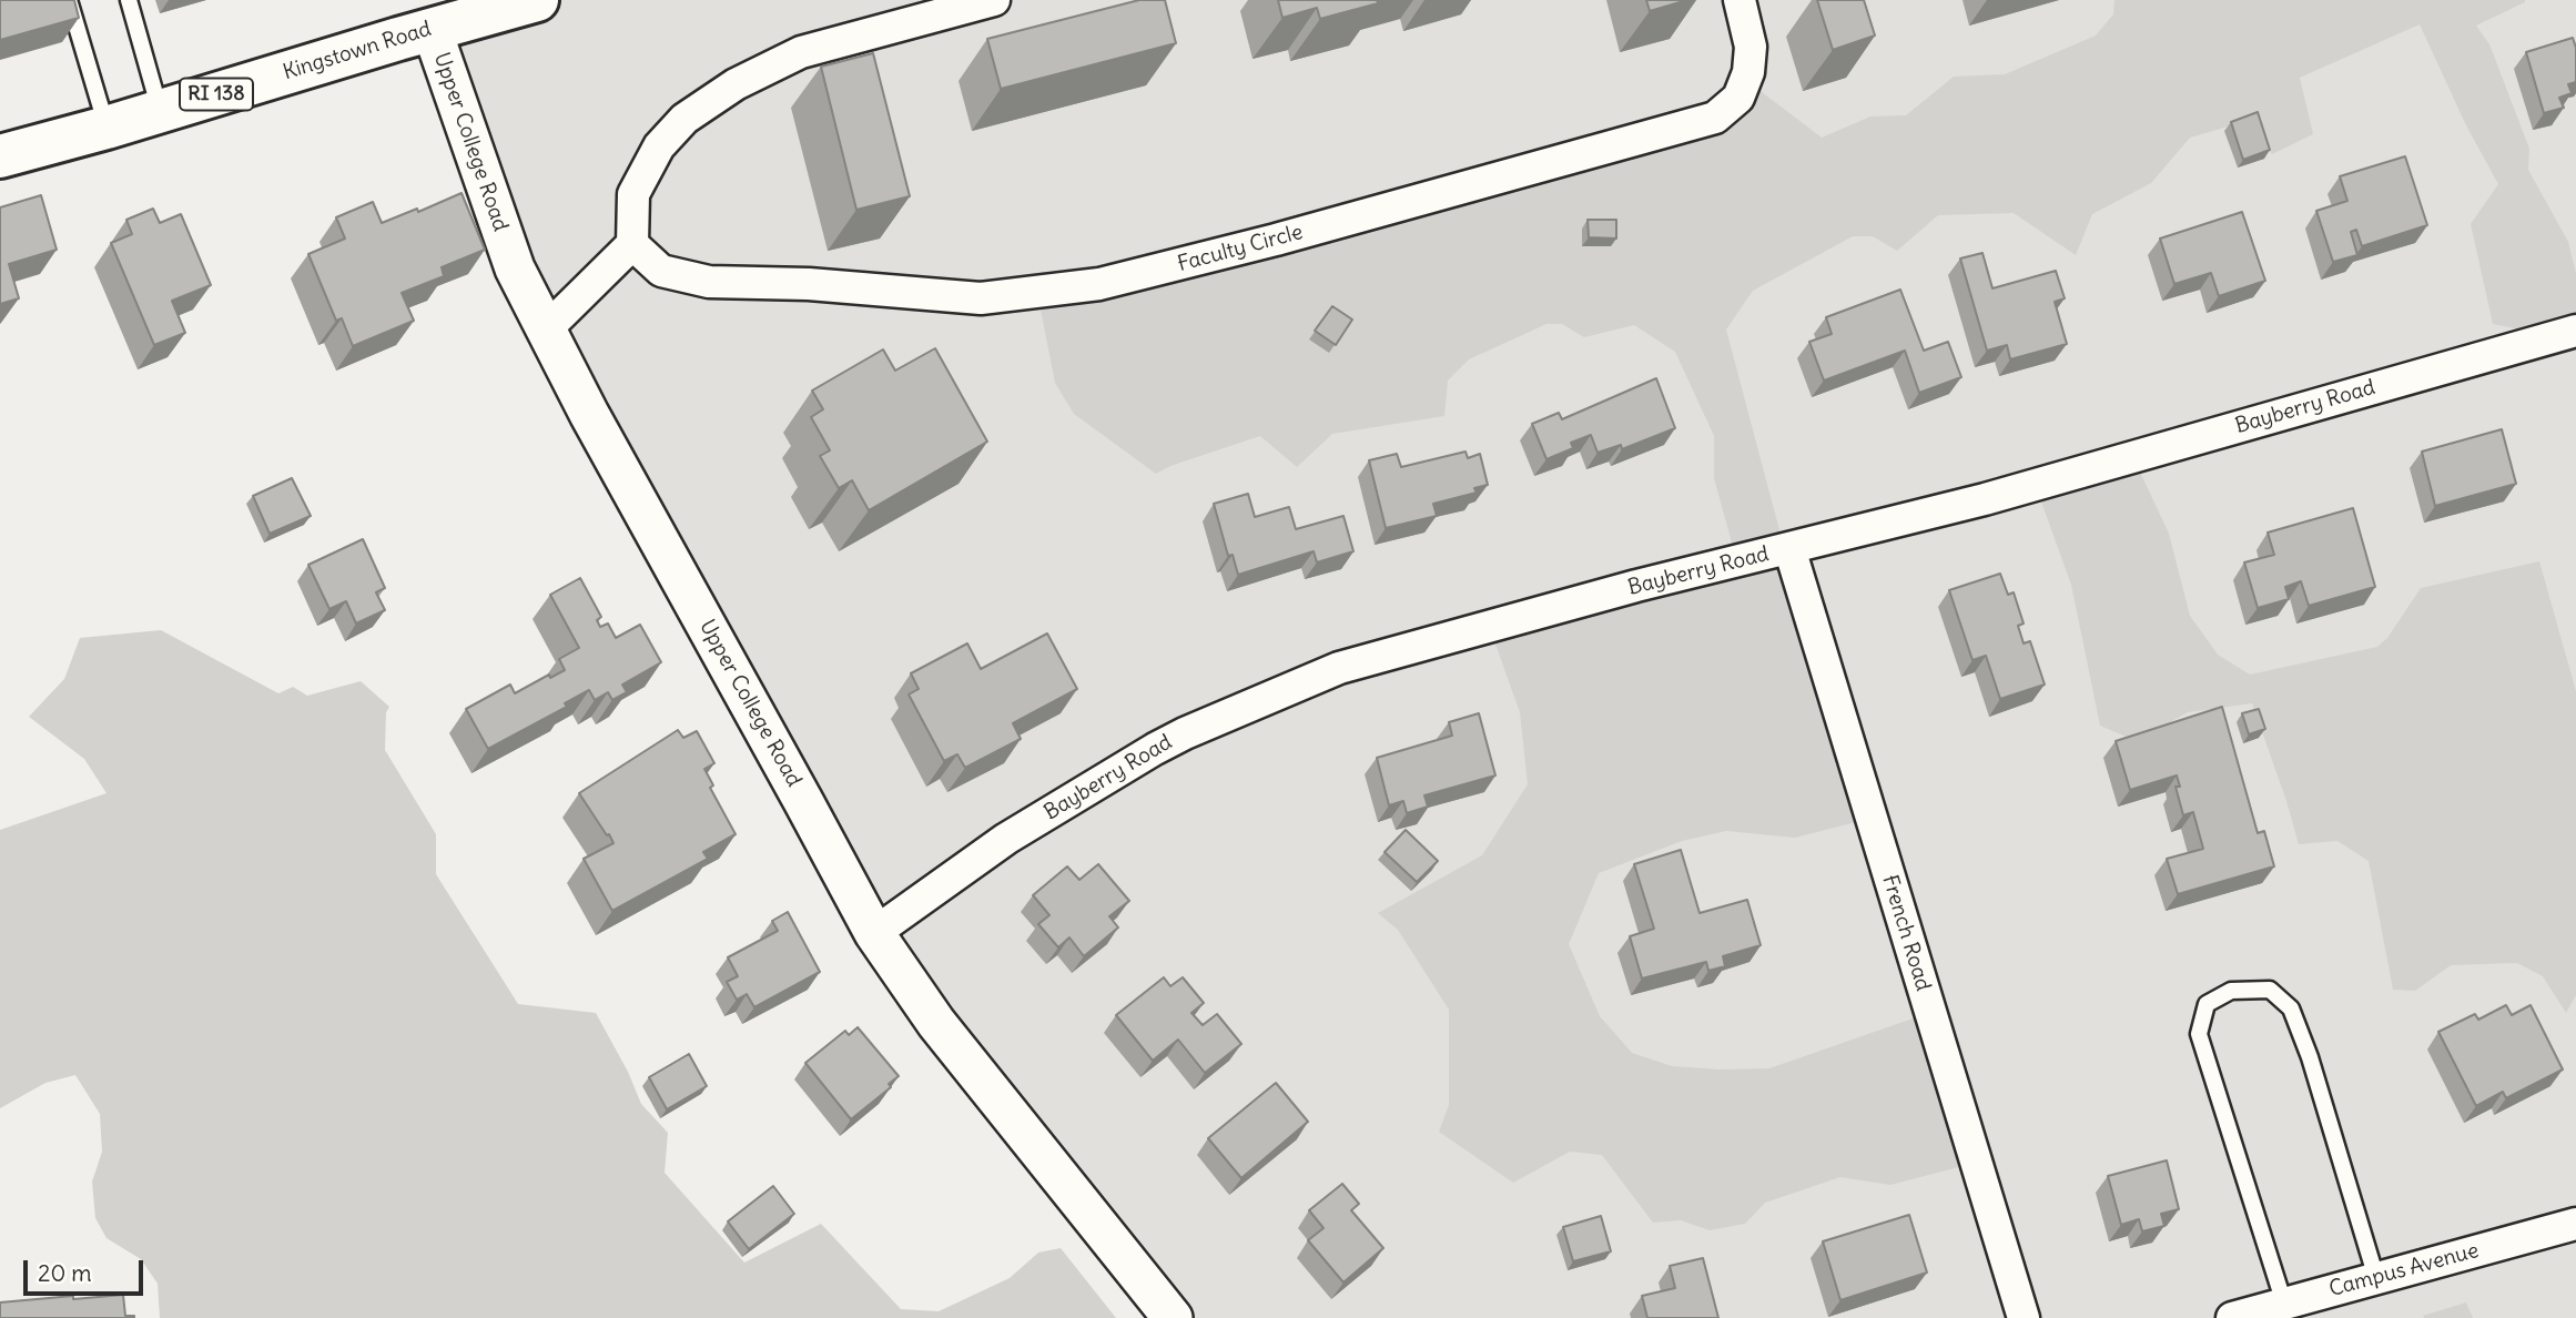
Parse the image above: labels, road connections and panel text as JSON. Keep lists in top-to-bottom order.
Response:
{
  "streets": {
    "main road": ["Kingstown Road", "RI 138"],
    "street": [
      "Upper College Road",
      "Faculty Circle",
      "Bayberry Road",
      "French Road",
      "Campus Avenue"
    ]
  },
  "crossings": [
    ["Kingstown Road", "Upper College Road"],
    ["Upper College Road", "Bayberry Road"],
    ["Bayberry Road", "French Road"]
  ],
  "scale_bar": "20 m"
}
